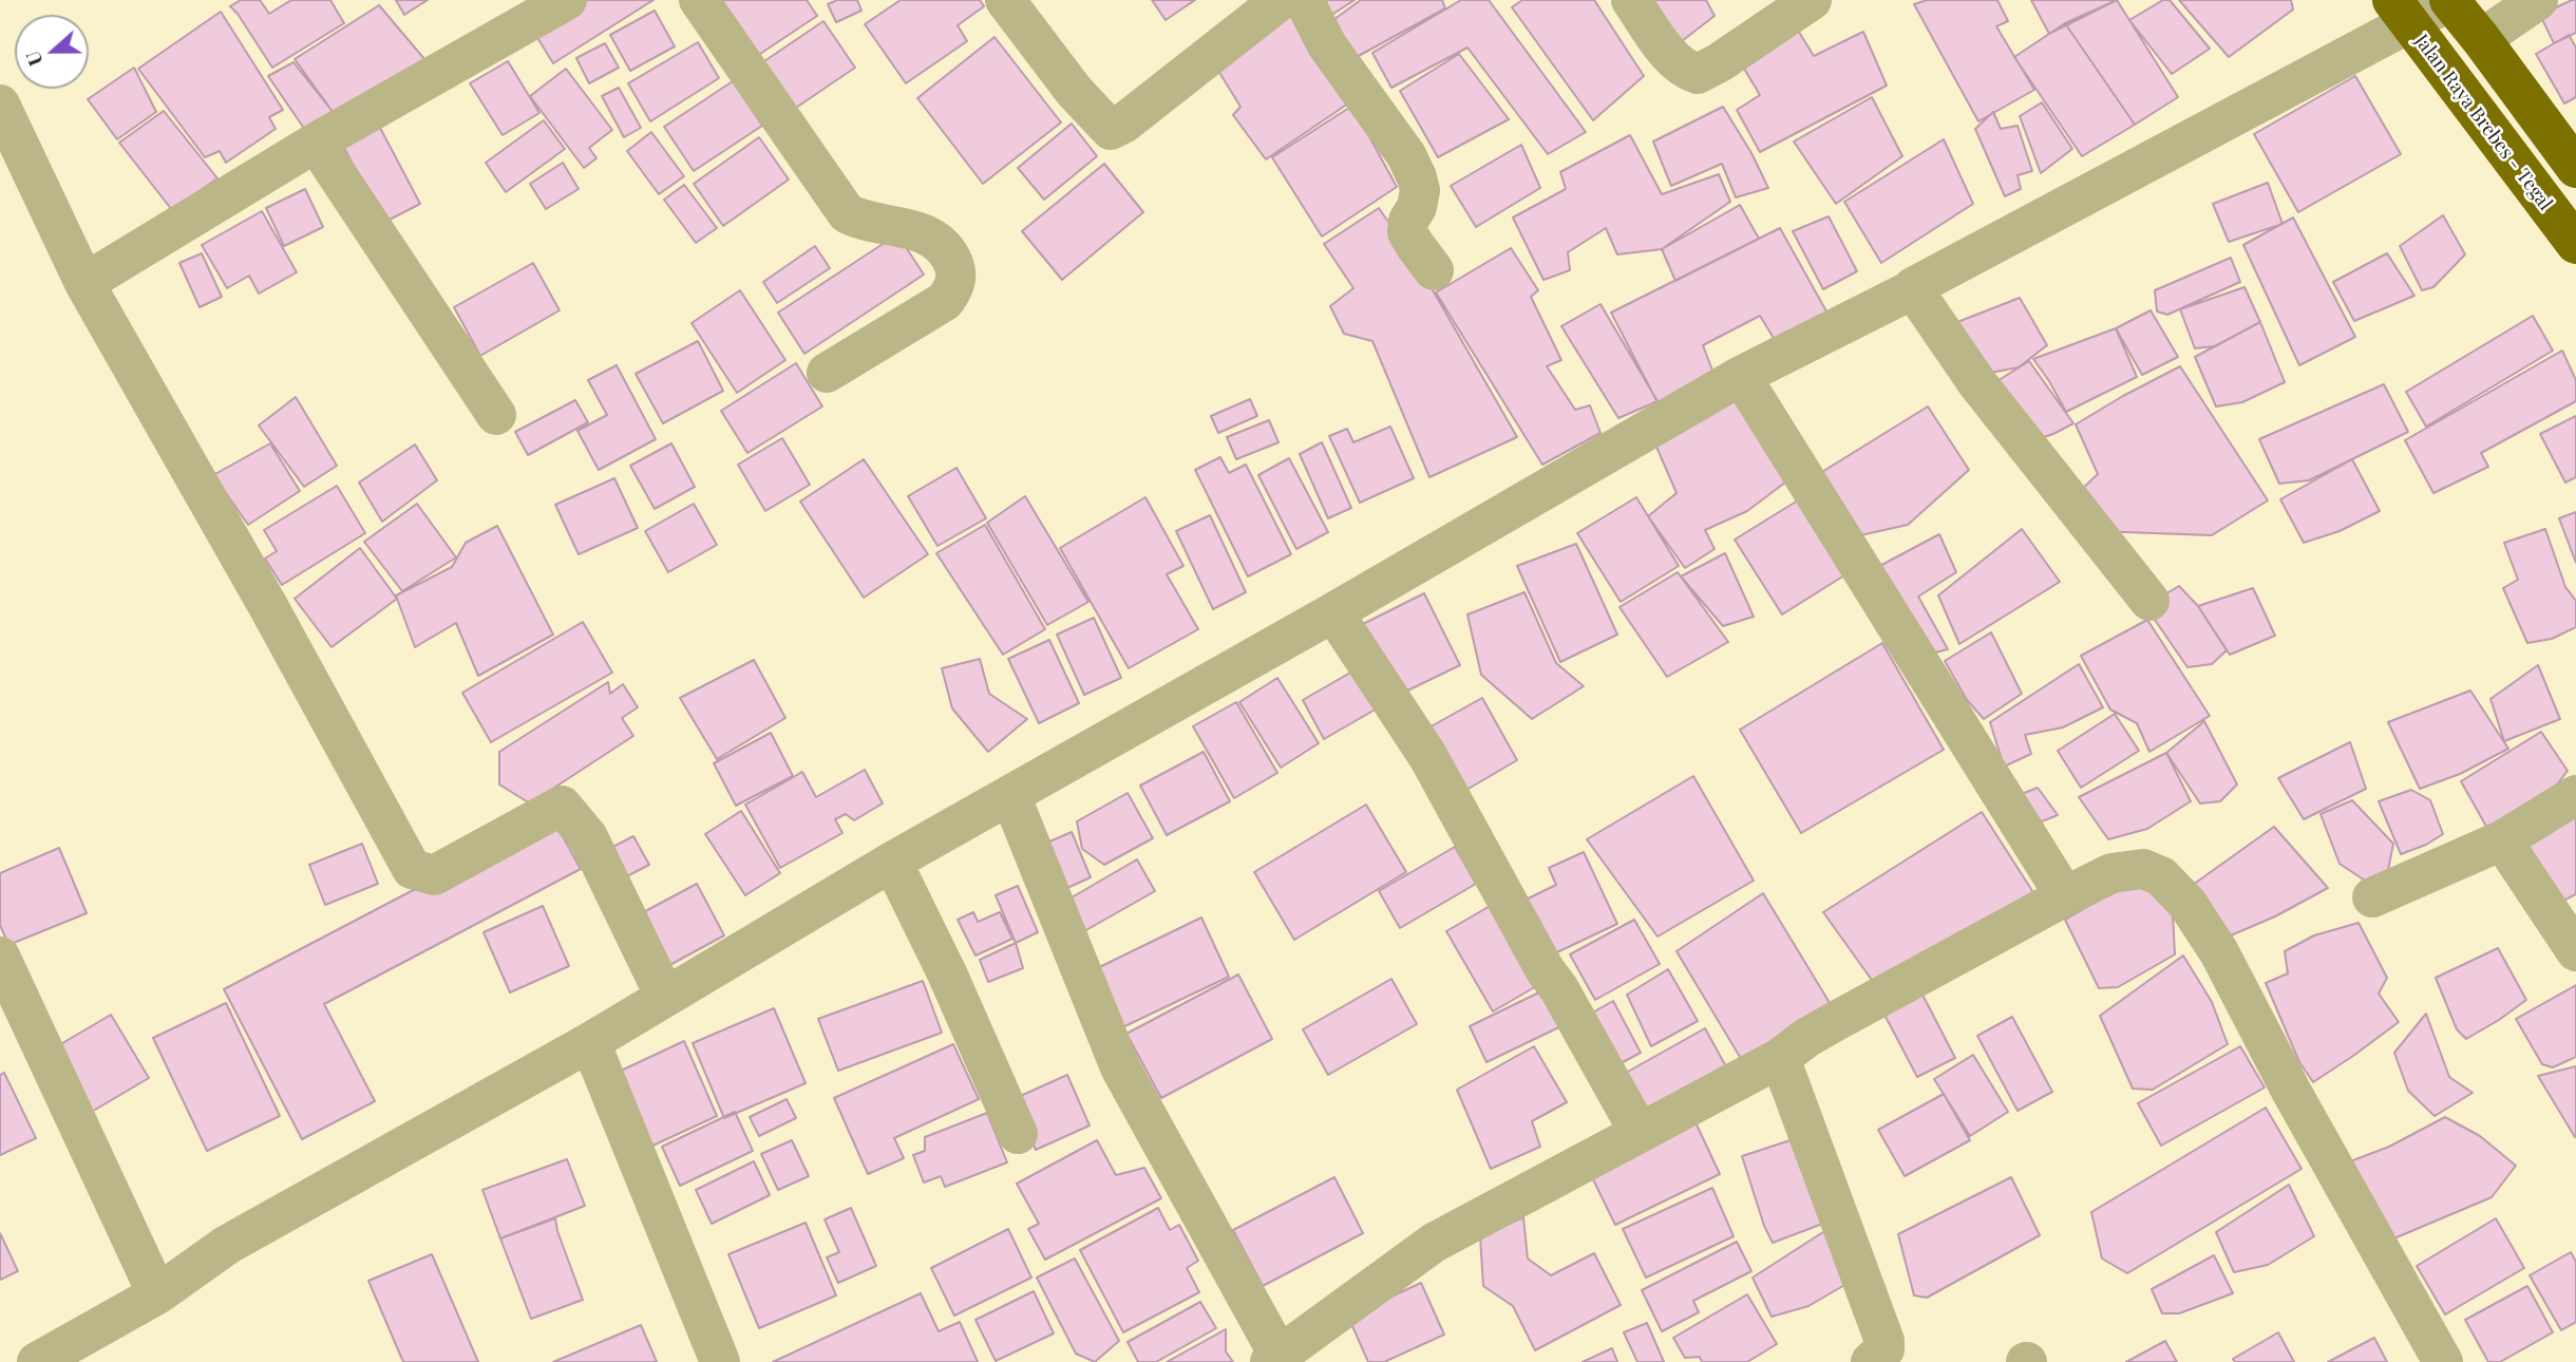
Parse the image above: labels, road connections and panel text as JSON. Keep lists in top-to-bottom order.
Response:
{
  "streets": {
    "highway": ["Jalan Raya Brebes - Tegal"]
  },
  "north": "left"
}
